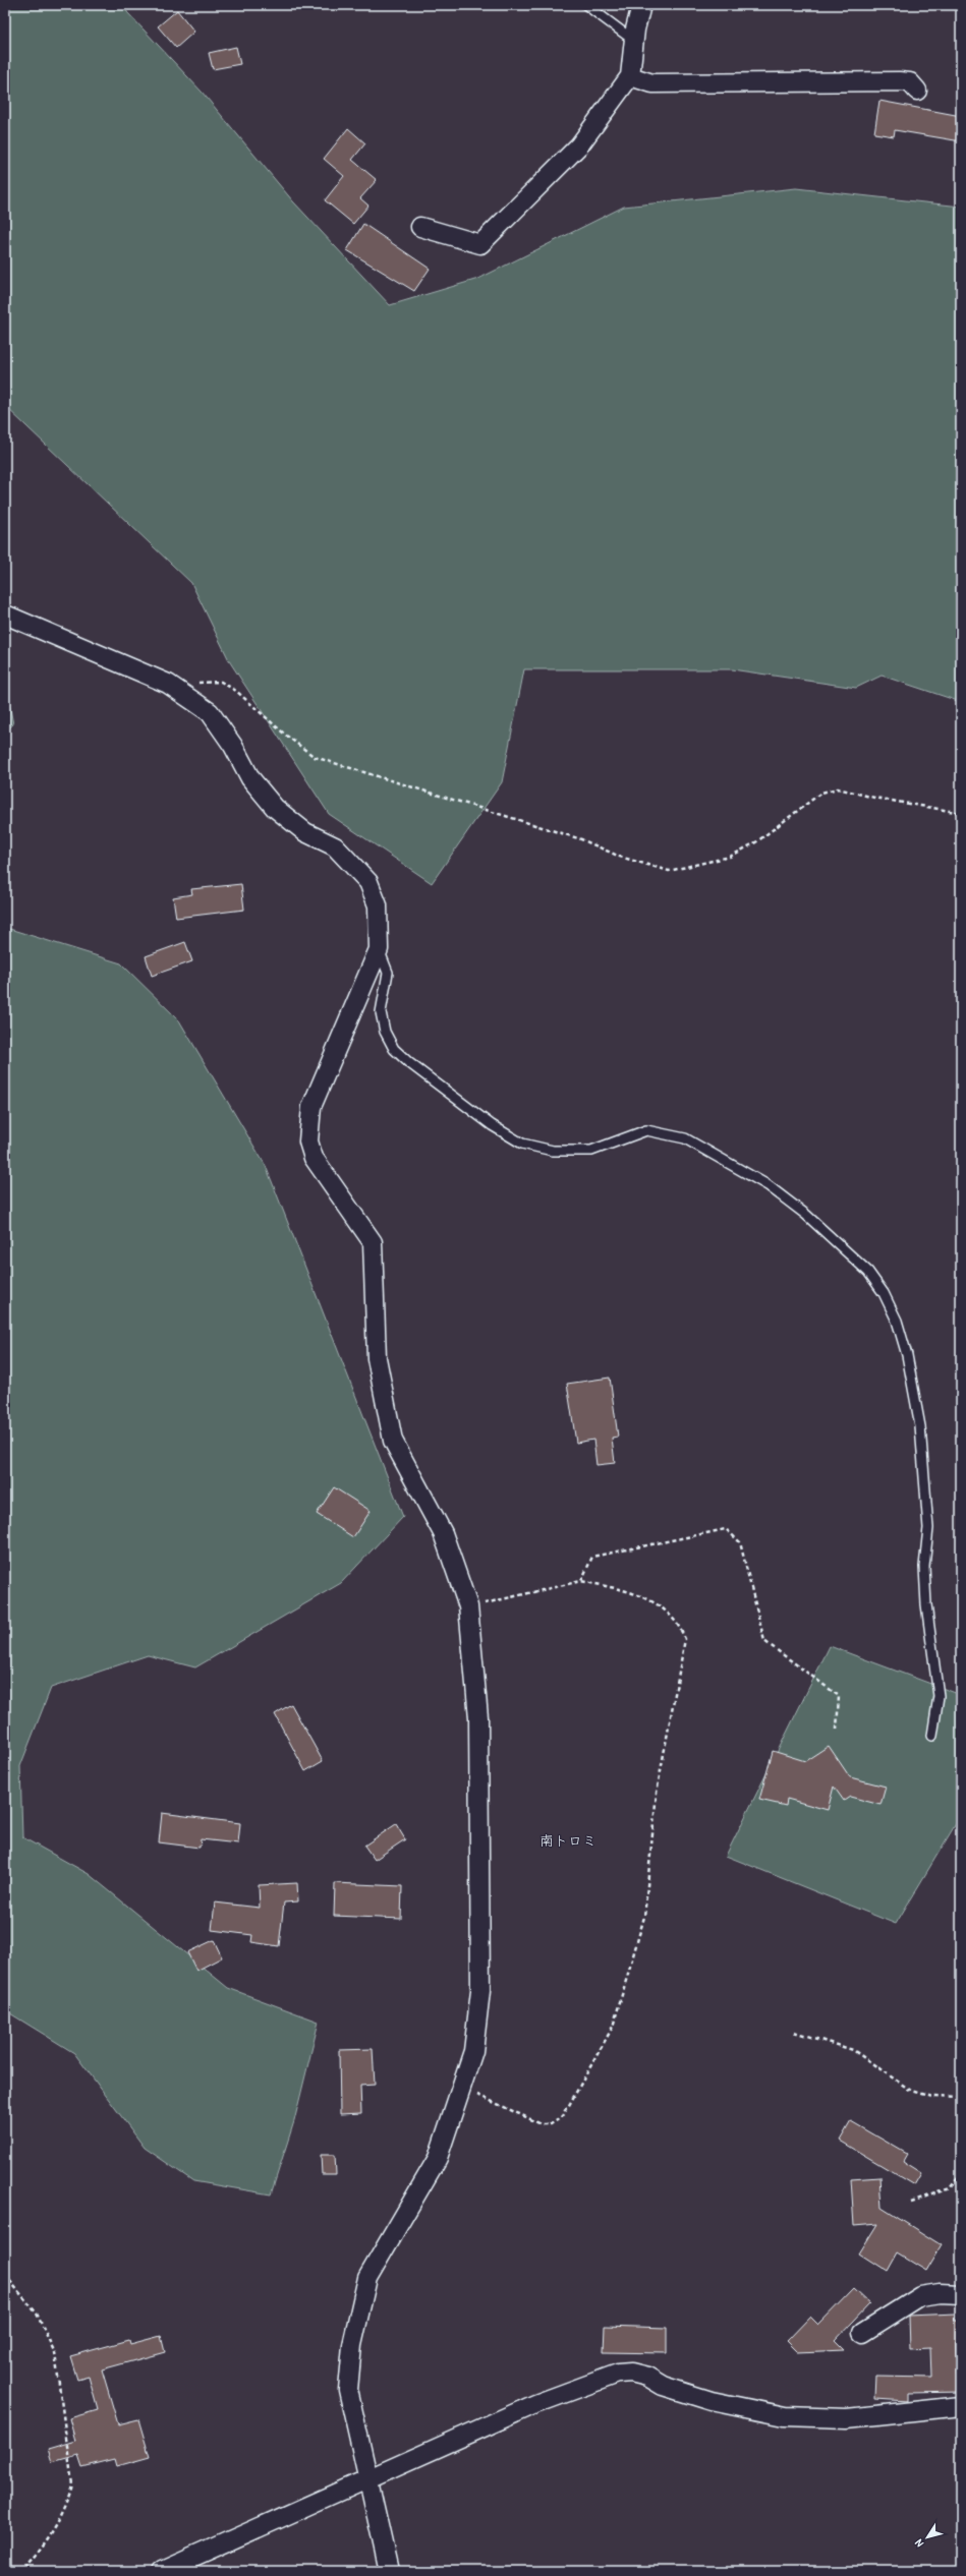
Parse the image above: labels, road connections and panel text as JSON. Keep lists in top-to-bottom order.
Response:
{
  "districts": ["南トロミ"],
  "north": "bottom left"
}
